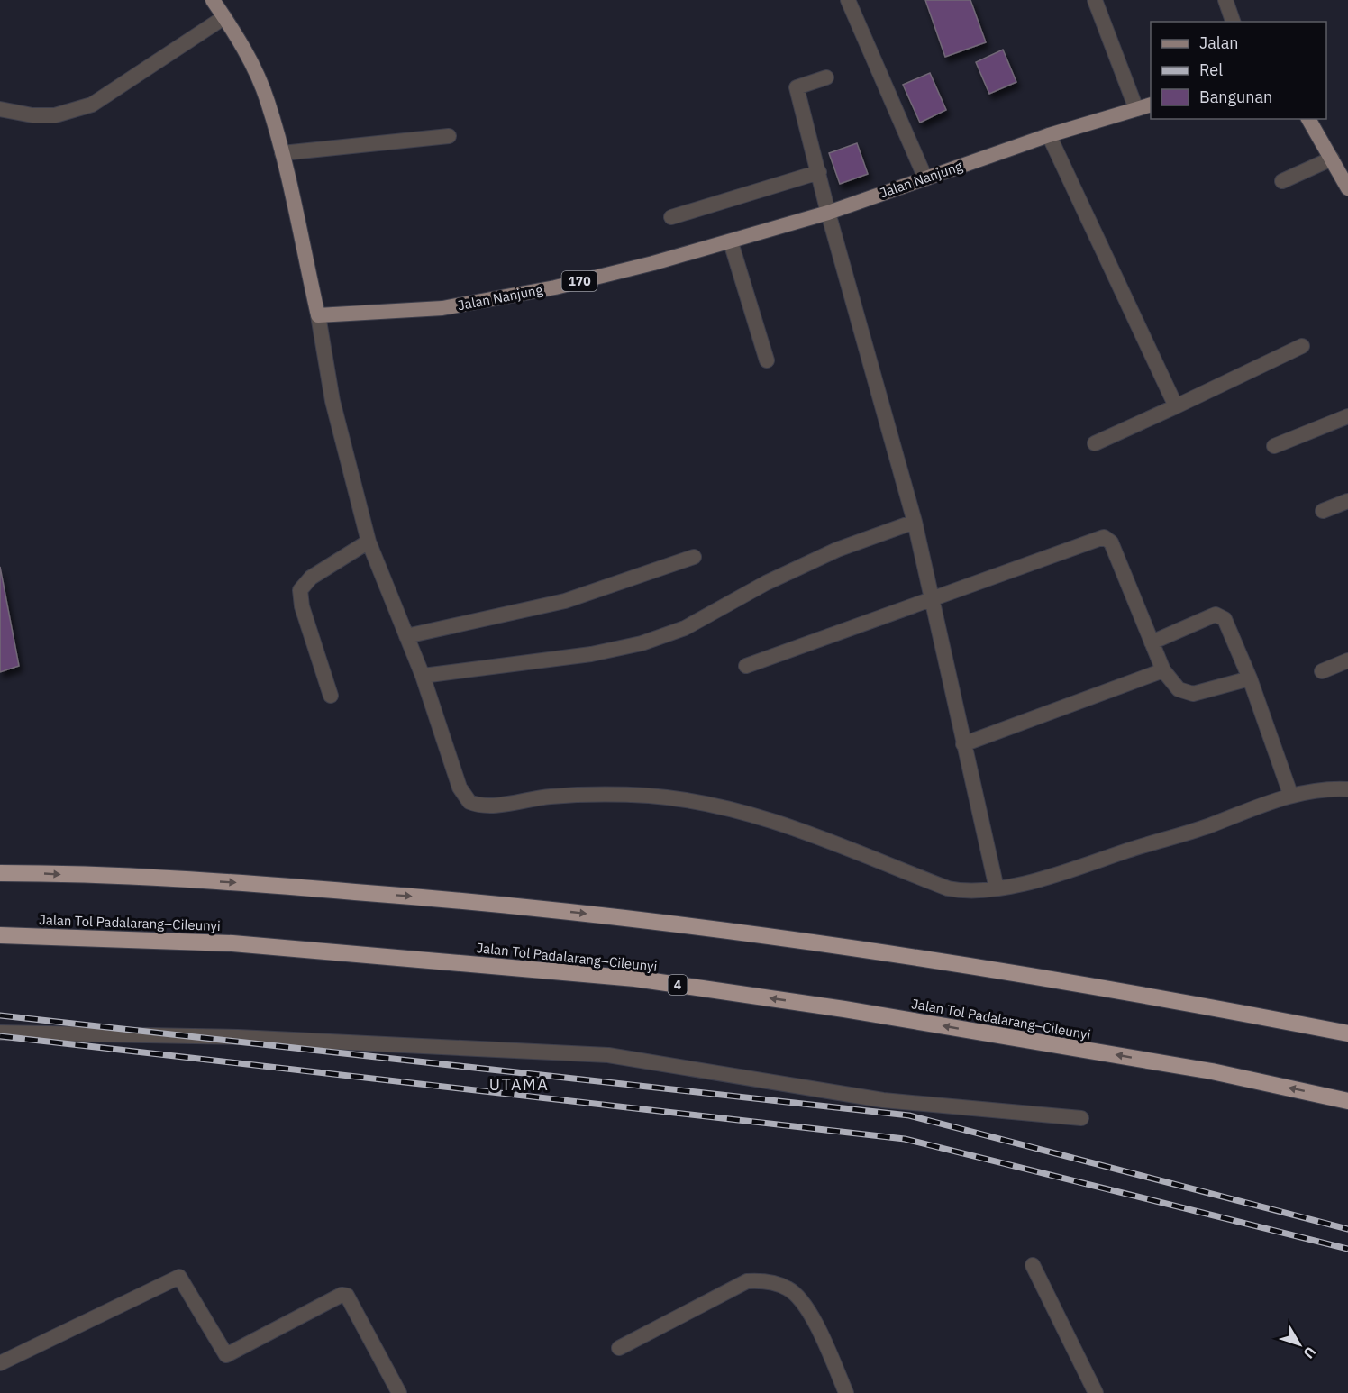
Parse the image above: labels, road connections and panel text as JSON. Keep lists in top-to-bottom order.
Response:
{
  "streets": {
    "highway": ["Jalan Tol Padalarang–Cileunyi", "4"],
    "main road": ["Jalan Nanjung", "170"]
  },
  "districts": ["UTAMA"],
  "legend": ["Jalan", "Rel", "Bangunan"],
  "north": "bottom right"
}
